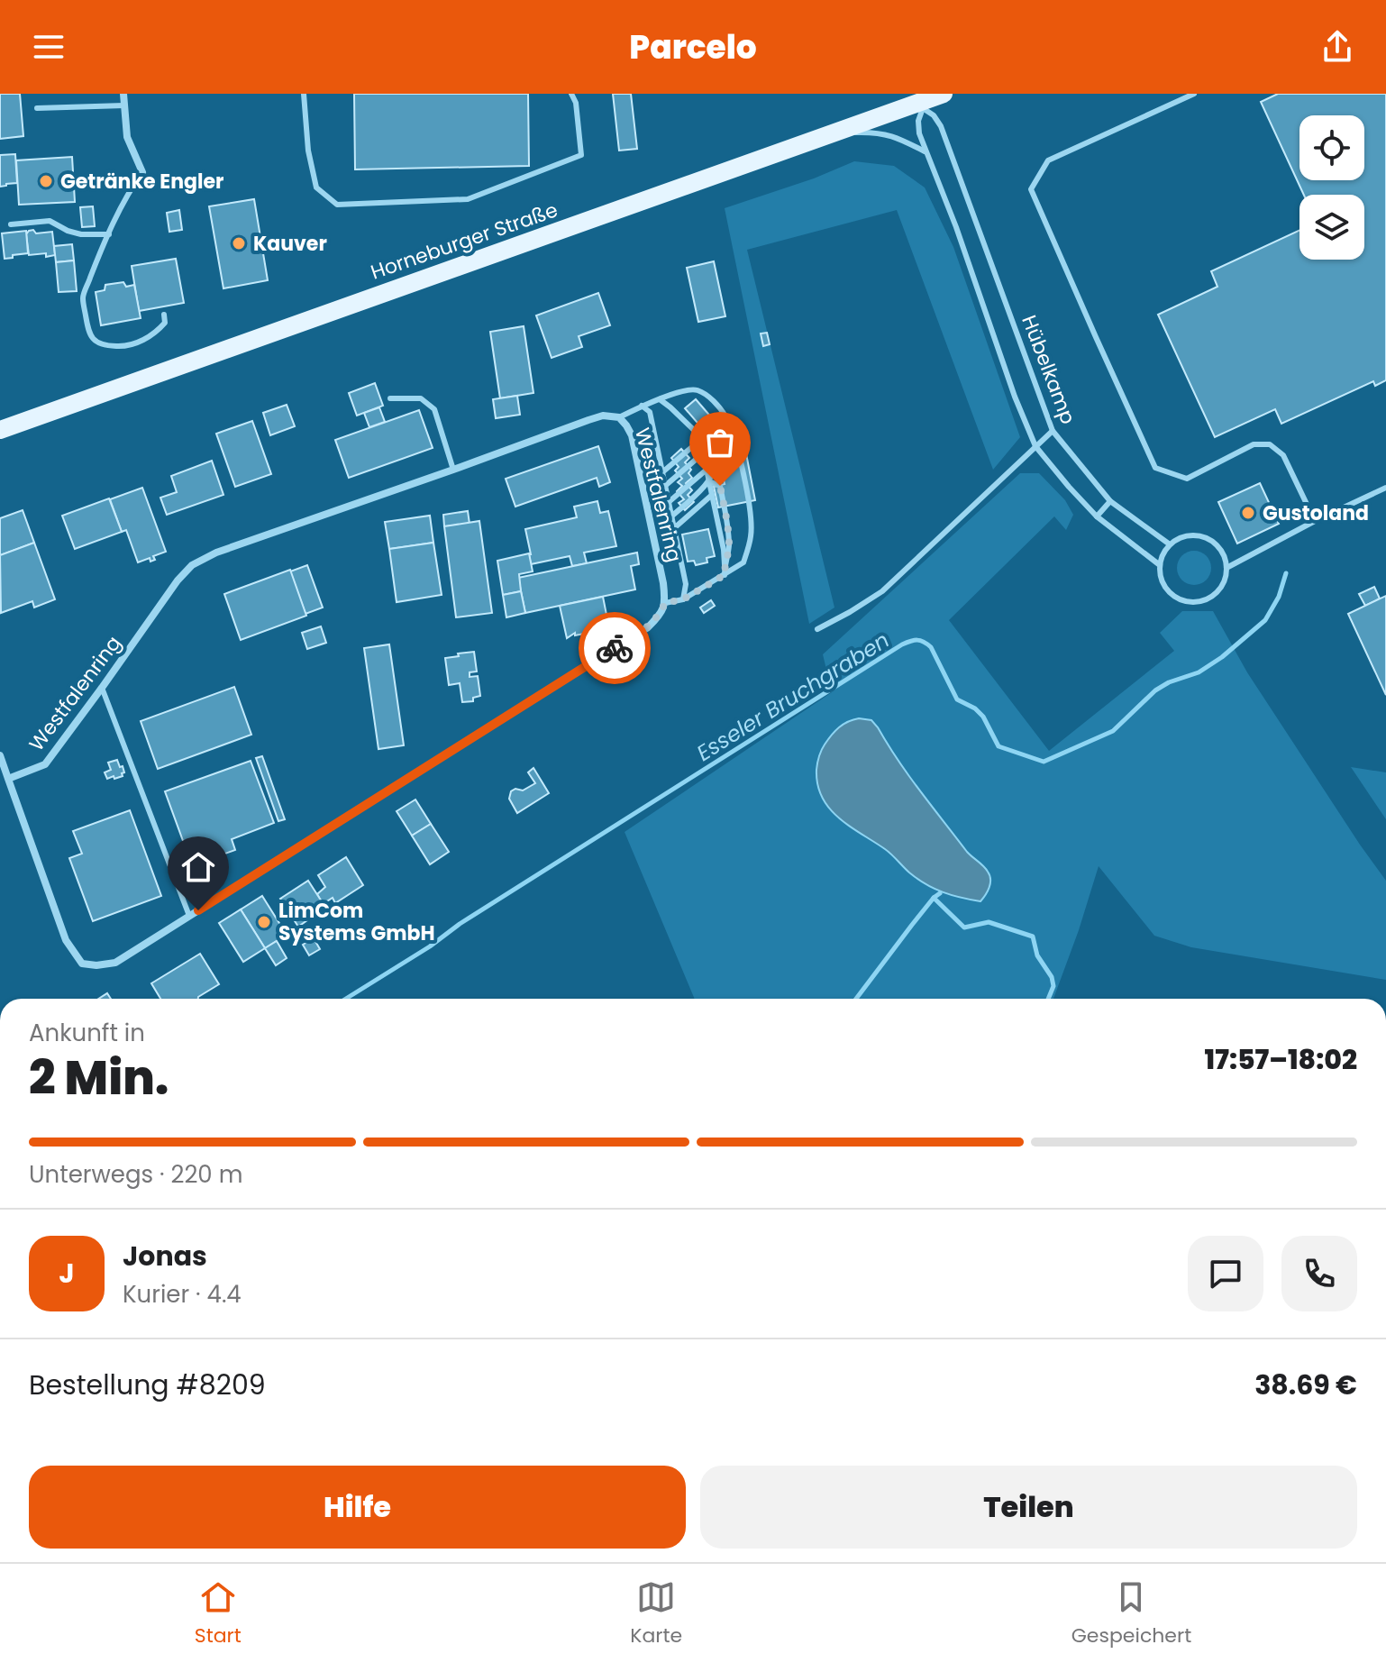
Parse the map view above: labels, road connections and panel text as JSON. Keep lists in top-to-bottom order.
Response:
{
  "streets": {
    "main road": ["Horneburger Straße"],
    "street": ["Westfalenring"],
    "lane": ["Hübelkamp"]
  },
  "crossings": [
    ["Horneburger Straße", "Hübelkamp"]
  ],
  "water": ["Esseler Bruchgraben"],
  "places": [
    "Getränke Engler",
    "Kauver",
    "Gustoland",
    "LimCom Systems GmbH"
  ],
  "page": {
    "header": "Parcelo",
    "heading": ["2 Min.", "Ankunft in", "17:57–18:02"],
    "panel": [
      "Jonas",
      "Kurier · 4.4",
      "Bestellung #8209",
      "38.69 €"
    ],
    "bar": "Unterwegs · 220 m",
    "round": "J",
    "buttons": ["Hilfe", "Teilen"],
    "tabs": ["Start", "Karte", "Gespeichert"]
  }
}
